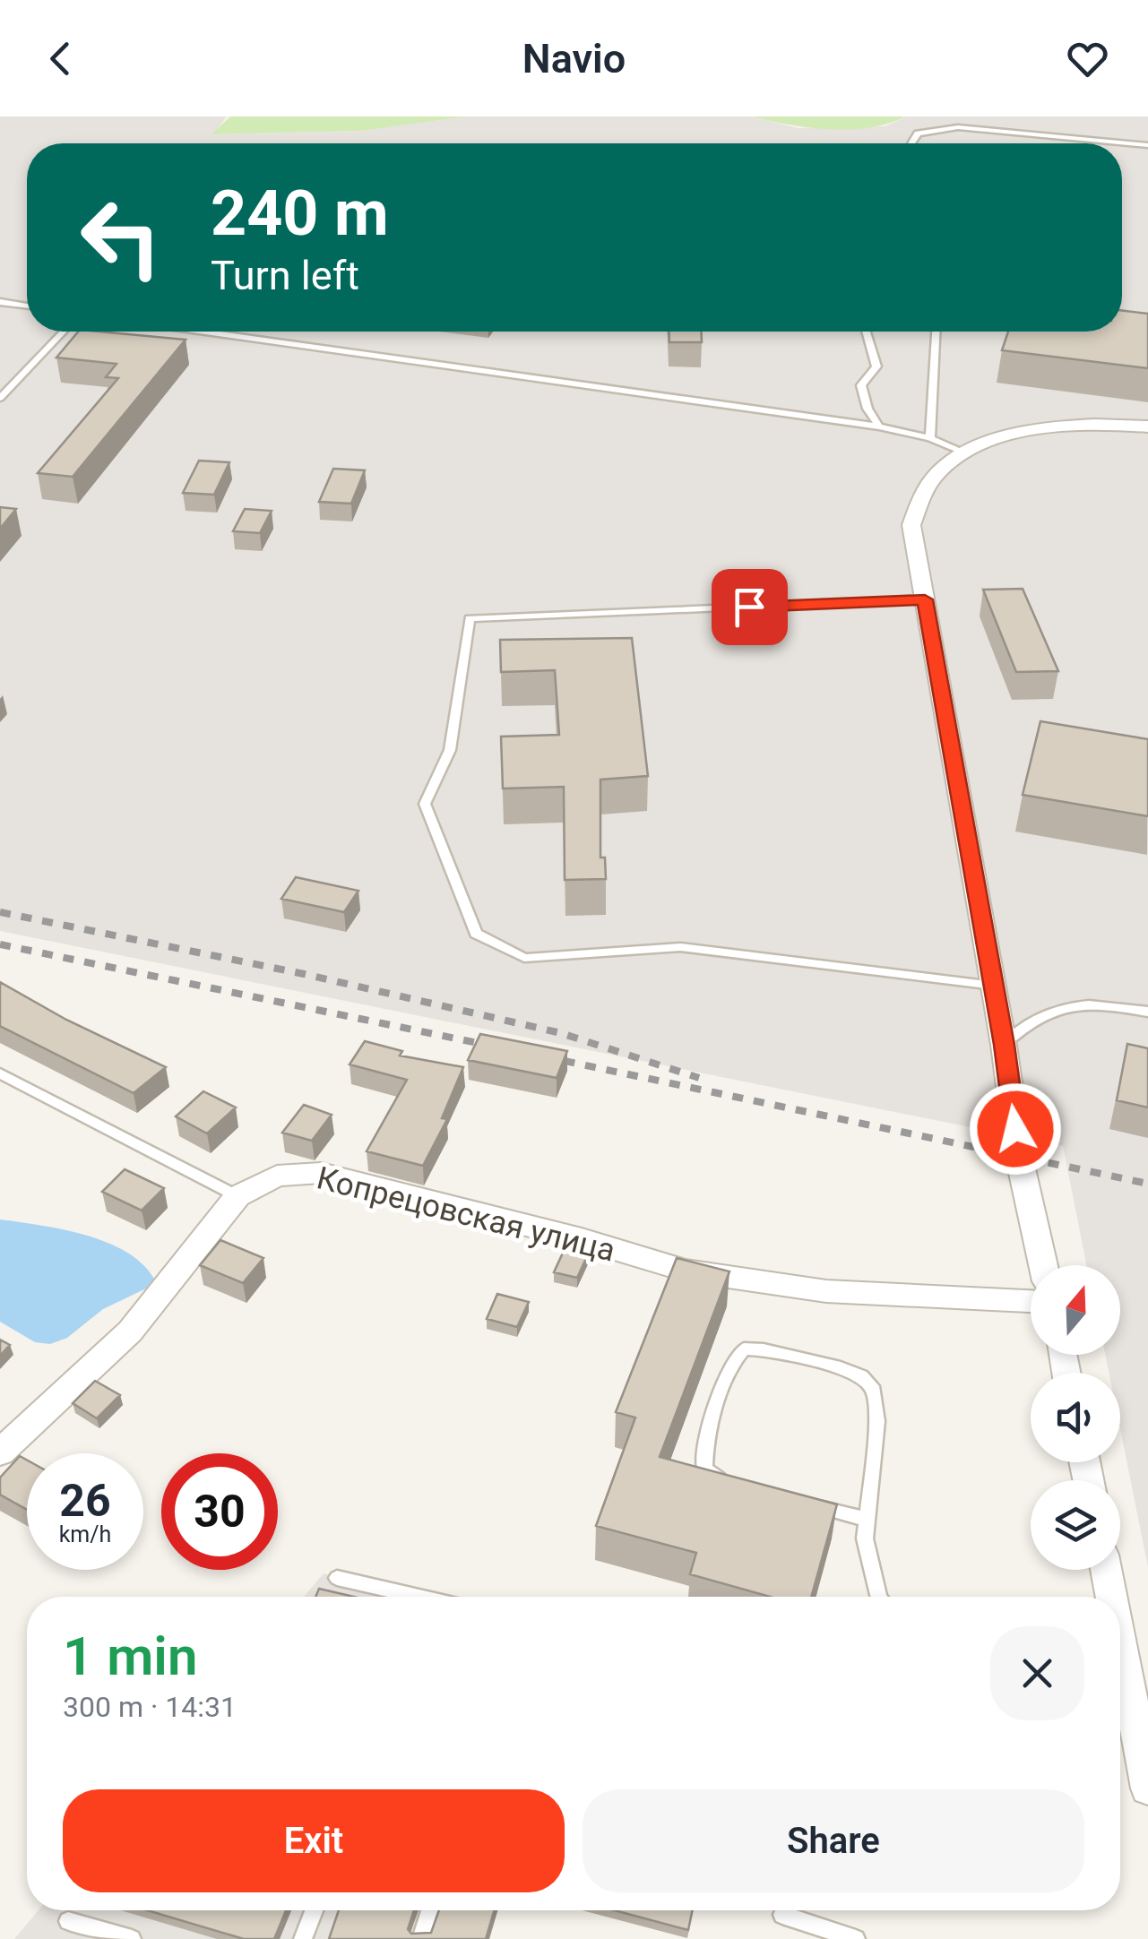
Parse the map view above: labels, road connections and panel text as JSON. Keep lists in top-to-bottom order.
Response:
{
  "streets": {
    "street": ["Копрецовская улица"]
  },
  "north": "top",
  "page": {
    "header": "Navio",
    "turn": ["240 m", "Turn left"],
    "speed": "26 km/h",
    "limit": "30",
    "heading": ["1 min", "300 m · 14:31"],
    "buttons": ["Exit", "Share"]
  }
}
